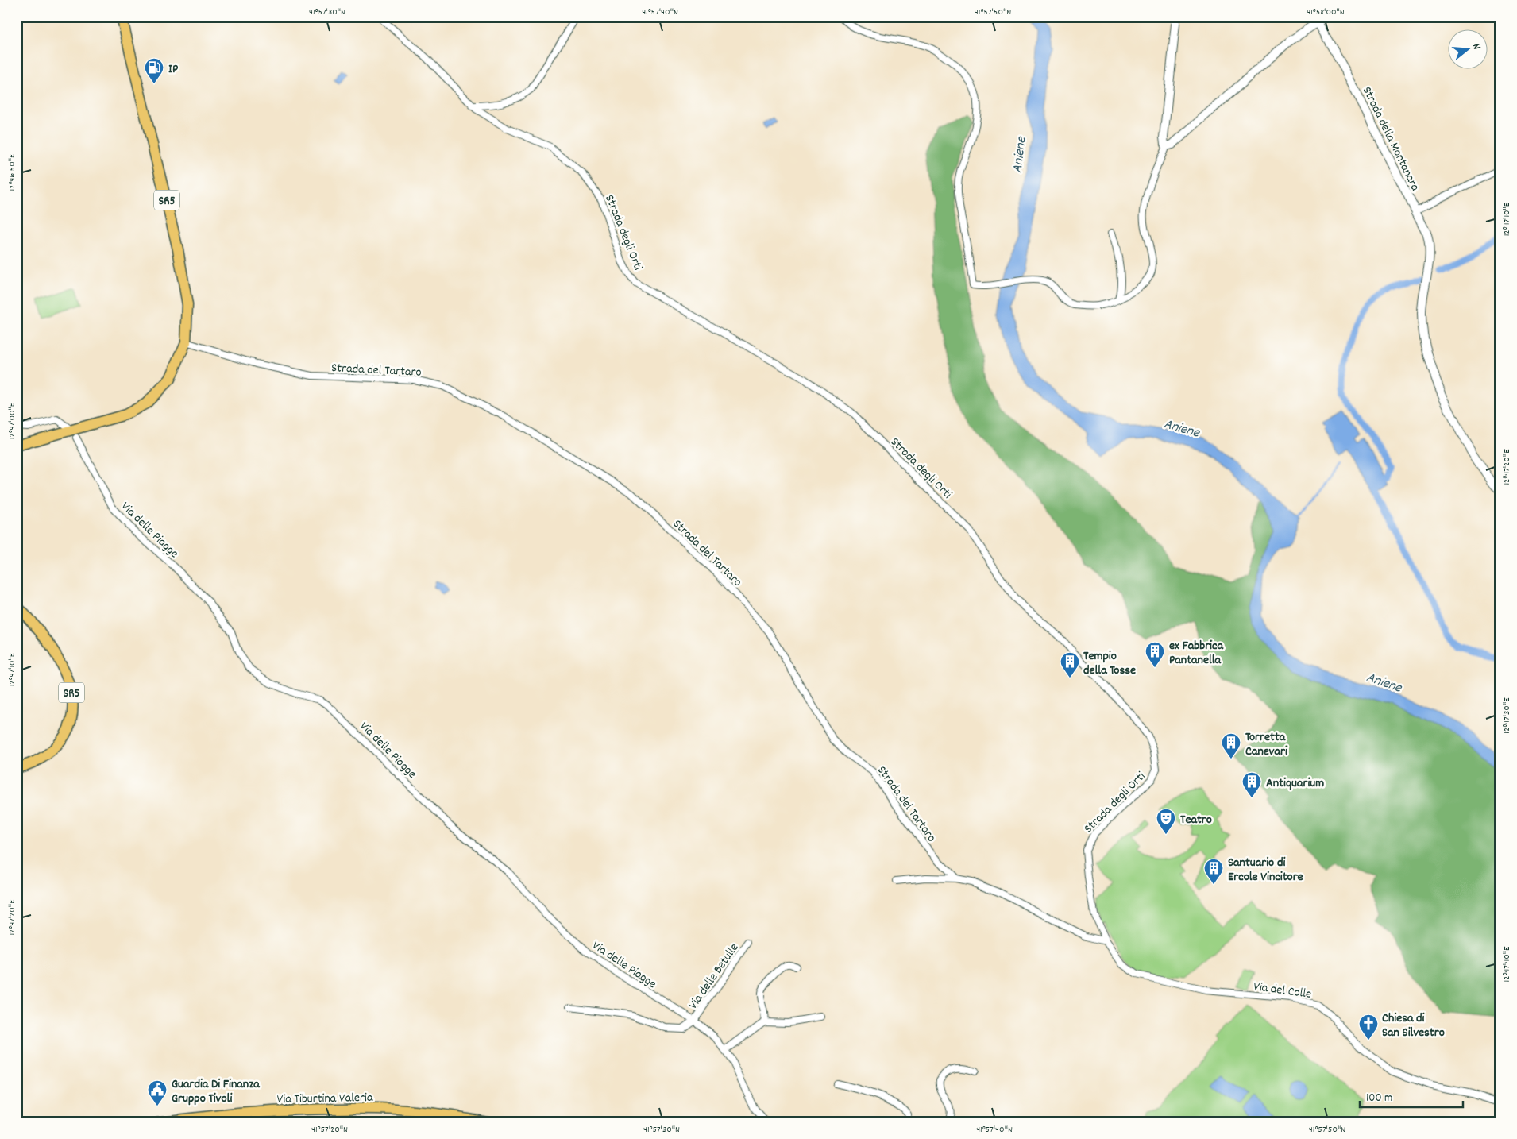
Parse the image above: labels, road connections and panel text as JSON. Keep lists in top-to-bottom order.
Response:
{
  "streets": {
    "main road": ["SR5", "Via Tiburtina Valeria"],
    "street": [
      "Strada della Montanara",
      "Strada degli Orti",
      "Strada del Tartaro",
      "Via delle Piagge",
      "Via delle Betulle",
      "Via del Colle"
    ]
  },
  "crossings": [
    ["SR5", "Strada del Tartaro"],
    ["Strada degli Orti", "Via del Colle"],
    ["Via delle Piagge", "Via delle Betulle"]
  ],
  "water": ["Aniene"],
  "places": {
    "fuel station": ["IP"],
    "building": [
      "ex Fabbrica Pantanella",
      "Tempio della Tosse",
      "Torretta Canevari",
      "Antiquarium",
      "Santuario di Ercole Vincitore"
    ],
    "theatre": ["Teatro"],
    "church": ["Chiesa di San Silvestro"],
    "public building": ["Guardia Di Finanza Gruppo Tivoli"]
  },
  "scale_bar": "100 m",
  "north": "right",
  "coordinates": [
    "41°57'30\"N",
    "41°57'40\"N",
    "41°57'50\"N",
    "41°58'00\"N",
    "12°46'50\"E",
    "12°47'10\"E",
    "12°47'00\"E",
    "12°47'20\"E",
    "12°47'30\"E",
    "12°47'40\"E",
    "41°57'20\"N"
  ]
}
